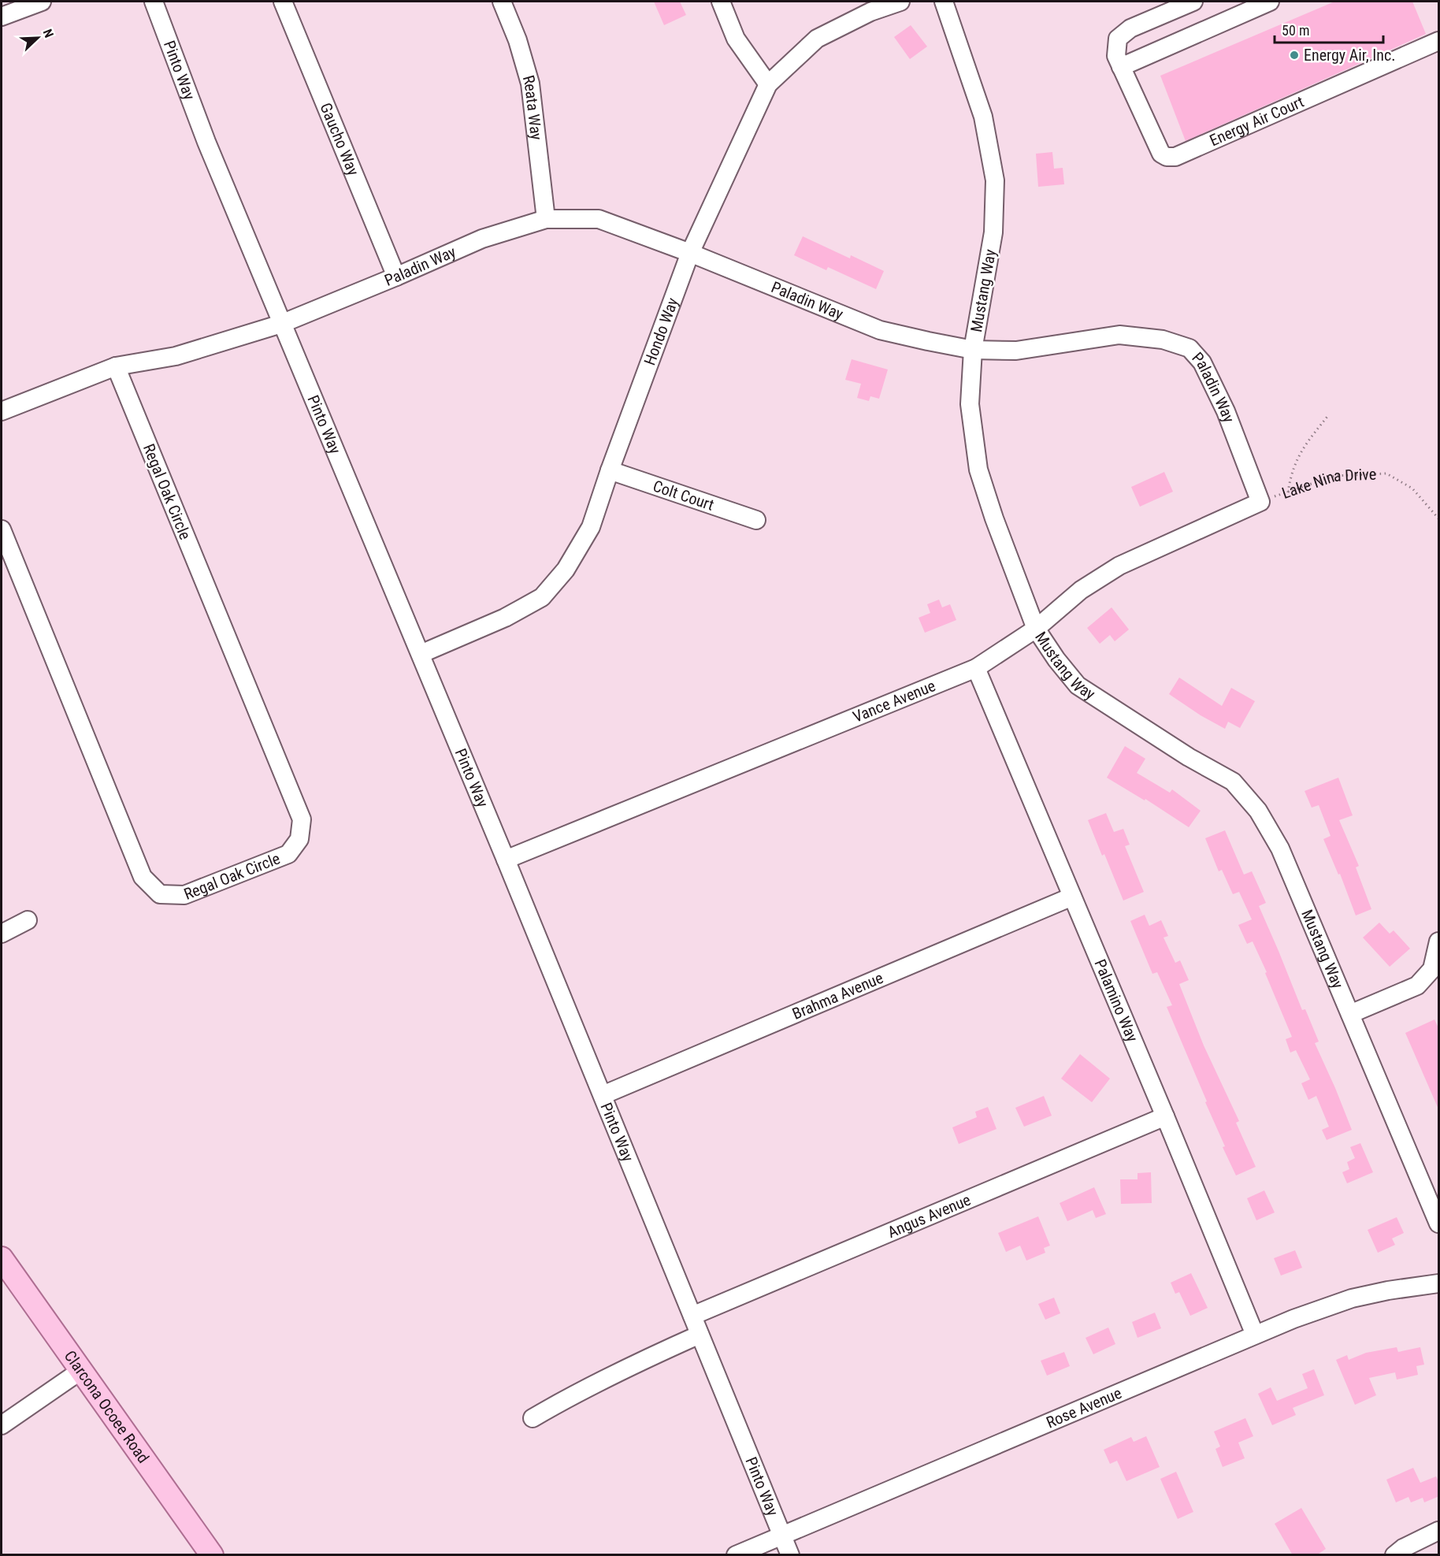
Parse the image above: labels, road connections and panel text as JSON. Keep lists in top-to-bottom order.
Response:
{
  "streets": {
    "main road": ["Clarcona Ocoee Road"],
    "street": [
      "Pinto Way",
      "Reata Way",
      "Energy Air Court",
      "Gaucho Way",
      "Paladin Way",
      "Mustang Way",
      "Hondo Way",
      "Regal Oak Circle",
      "Colt Court",
      "Vance Avenue",
      "Brahma Avenue",
      "Palamino Way",
      "Angus Avenue",
      "Rose Avenue"
    ],
    "path": ["Lake Nina Drive"]
  },
  "crossings": [
    ["Pinto Way", "Paladin Way"],
    ["Pinto Way", "Hondo Way"],
    ["Pinto Way", "Vance Avenue"],
    ["Pinto Way", "Brahma Avenue"],
    ["Pinto Way", "Angus Avenue"],
    ["Pinto Way", "Rose Avenue"],
    ["Reata Way", "Paladin Way"],
    ["Gaucho Way", "Paladin Way"],
    ["Paladin Way", "Mustang Way"],
    ["Paladin Way", "Hondo Way"],
    ["Paladin Way", "Lake Nina Drive"],
    ["Paladin Way", "Vance Avenue"],
    ["Mustang Way", "Vance Avenue"],
    ["Hondo Way", "Colt Court"],
    ["Lake Nina Drive", "Vance Avenue"],
    ["Vance Avenue", "Palamino Way"],
    ["Brahma Avenue", "Palamino Way"],
    ["Palamino Way", "Angus Avenue"],
    ["Palamino Way", "Rose Avenue"]
  ],
  "places": ["Energy Air, Inc."],
  "scale_bar": "50 m",
  "north": "top right"
}
